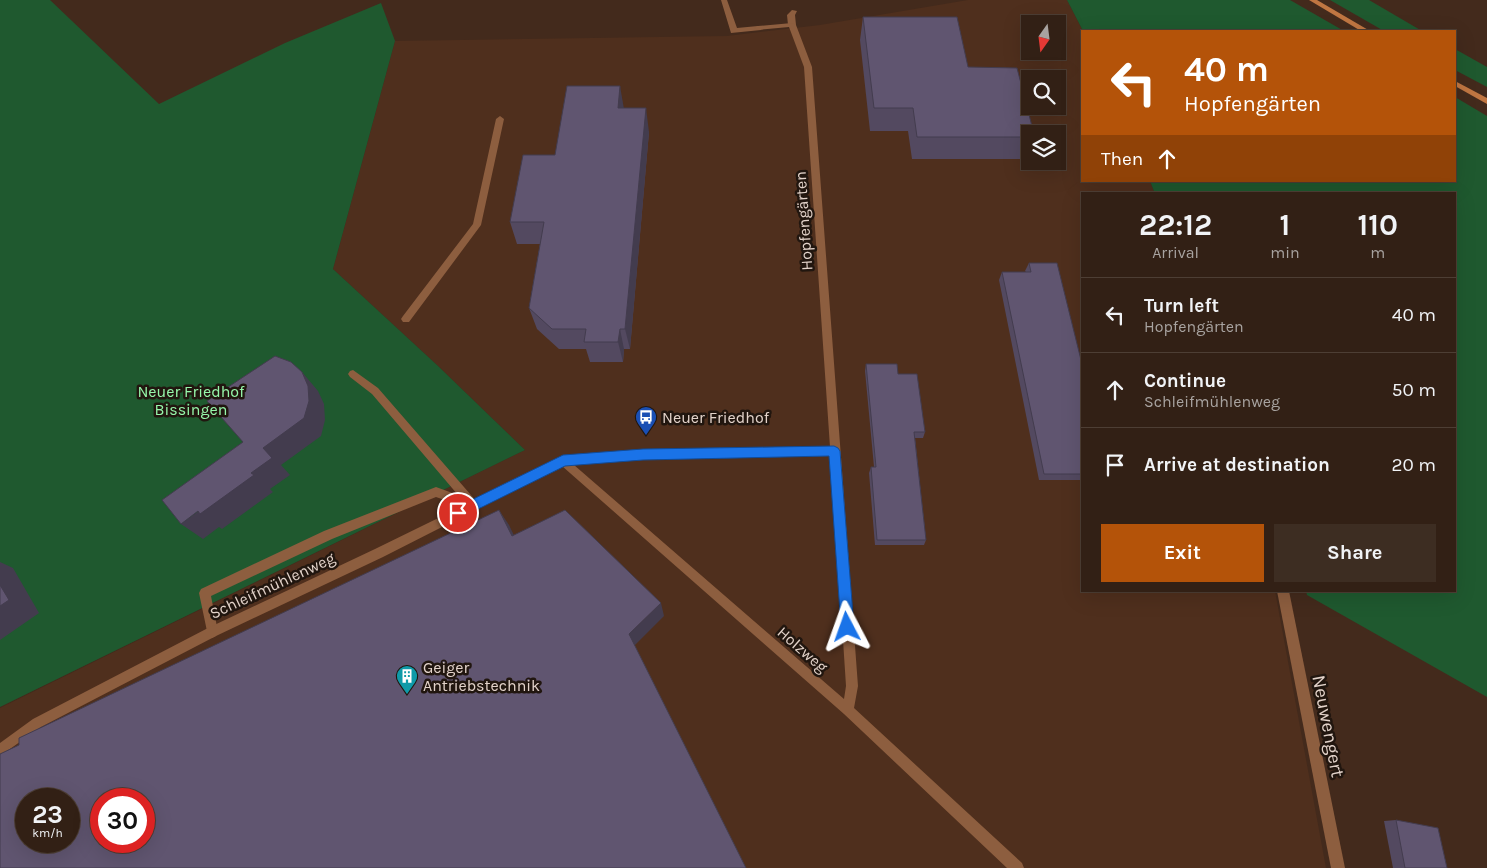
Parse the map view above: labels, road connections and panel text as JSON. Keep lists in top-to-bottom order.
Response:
{
  "streets": {
    "street": [
      "Hopfengärten",
      "Schleifmühlenweg",
      "Holzweg",
      "Neuwengert"
    ]
  },
  "crossings": [
    ["Hopfengärten", "Holzweg"],
    ["Schleifmühlenweg", "Holzweg"]
  ],
  "parks": ["Neuer Friedhof Bissingen"],
  "places": {
    "bus stop": ["Neuer Friedhof"],
    "building": ["Geiger Antriebstechnik"]
  },
  "north": "bottom",
  "page": {
    "turn": ["40 m", "Hopfengärten"],
    "then": "Then",
    "eta": [
      "22:12",
      "Arrival",
      "1",
      "min",
      "110",
      "m"
    ],
    "list": [
      {
        "name": "Turn left",
        "note": "Hopfengärten",
        "value": "40 m"
      },
      {
        "name": "Continue",
        "note": "Schleifmühlenweg",
        "value": "50 m"
      },
      {
        "name": "Arrive at destination",
        "value": "20 m"
      }
    ],
    "buttons": ["Exit", "Share"],
    "speed": "23 km/h",
    "limit": "30"
  }
}
